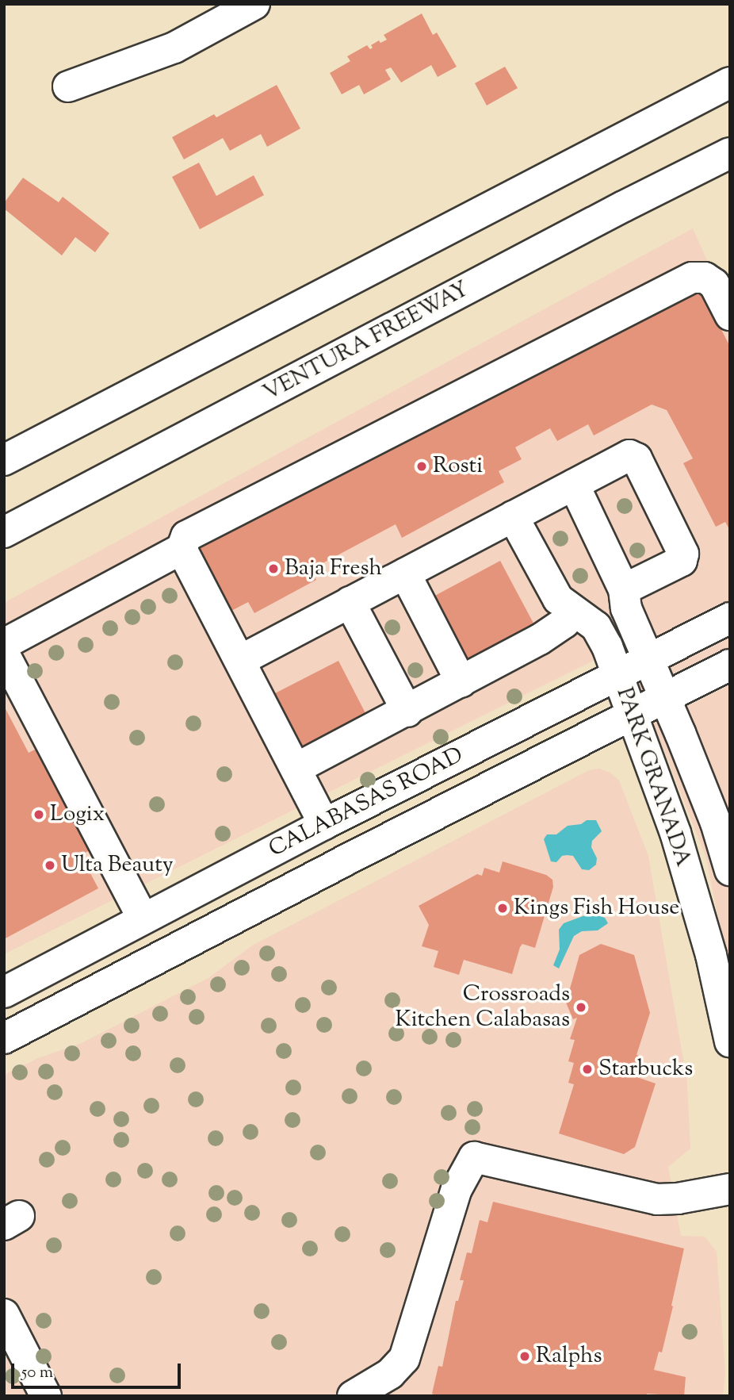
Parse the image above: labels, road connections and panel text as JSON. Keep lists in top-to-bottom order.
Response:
{
  "streets": {
    "main road": ["VENTURA FREEWAY", "PARK GRANADA", "CALABASAS ROAD"]
  },
  "crossings": [
    ["PARK GRANADA", "CALABASAS ROAD"]
  ],
  "places": [
    "Rosti",
    "Baja Fresh",
    "Logix",
    "Ulta Beauty",
    "Kings Fish House",
    "Crossroads Kitchen Calabasas",
    "Starbucks",
    "Ralphs"
  ],
  "scale_bar": "50 m"
}
